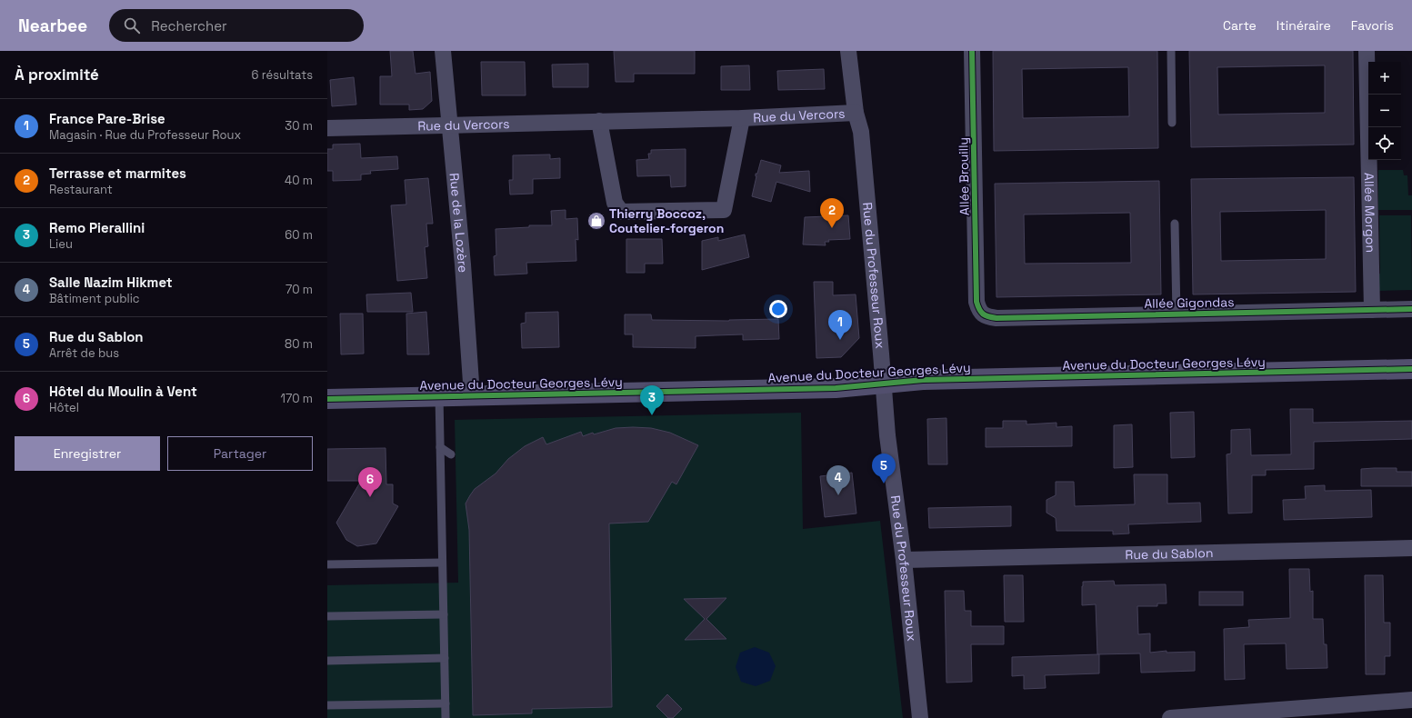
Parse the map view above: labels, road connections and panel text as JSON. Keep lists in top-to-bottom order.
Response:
{
  "streets": {
    "street": [
      "Rue du Vercors",
      "Allée Brouilly",
      "Allée Morgon",
      "Rue de la Lozère",
      "Rue du Professeur Roux",
      "Allée Gigondas",
      "Avenue du Docteur Georges Lévy",
      "Rue du Sablon"
    ]
  },
  "crossings": [
    ["Rue du Vercors", "Rue de la Lozère"],
    ["Rue du Vercors", "Rue du Professeur Roux"],
    ["Allée Brouilly", "Allée Gigondas"],
    ["Allée Morgon", "Allée Gigondas"],
    ["Rue de la Lozère", "Avenue du Docteur Georges Lévy"],
    ["Rue du Professeur Roux", "Avenue du Docteur Georges Lévy"],
    ["Rue du Professeur Roux", "Rue du Sablon"]
  ],
  "places": {
    "shop": ["Thierry Boccoz, Coutelier-forgeron"]
  },
  "page": {
    "header": "Nearbee",
    "search": "Rechercher",
    "nav": ["Carte", "Itinéraire", "Favoris"],
    "heading": ["À proximité", "6 résultats"],
    "map_buttons": ["+", "−"],
    "list": [
      {
        "mark": "1",
        "name": "France Pare-Brise",
        "note": "Magasin · Rue du Professeur Roux",
        "value": "30 m"
      },
      {
        "mark": "2",
        "name": "Terrasse et marmites",
        "note": "Restaurant",
        "value": "40 m"
      },
      {
        "mark": "3",
        "name": "Remo Pierallini",
        "note": "Lieu",
        "value": "60 m"
      },
      {
        "mark": "4",
        "name": "Salle Nazim Hikmet",
        "note": "Bâtiment public",
        "value": "70 m"
      },
      {
        "mark": "5",
        "name": "Rue du Sablon",
        "note": "Arrêt de bus",
        "value": "80 m"
      },
      {
        "mark": "6",
        "name": "Hôtel du Moulin à Vent",
        "note": "Hôtel",
        "value": "170 m"
      }
    ],
    "pins": [
      "2",
      "1",
      "3",
      "5",
      "4",
      "6"
    ],
    "buttons": ["Enregistrer", "Partager"]
  }
}
